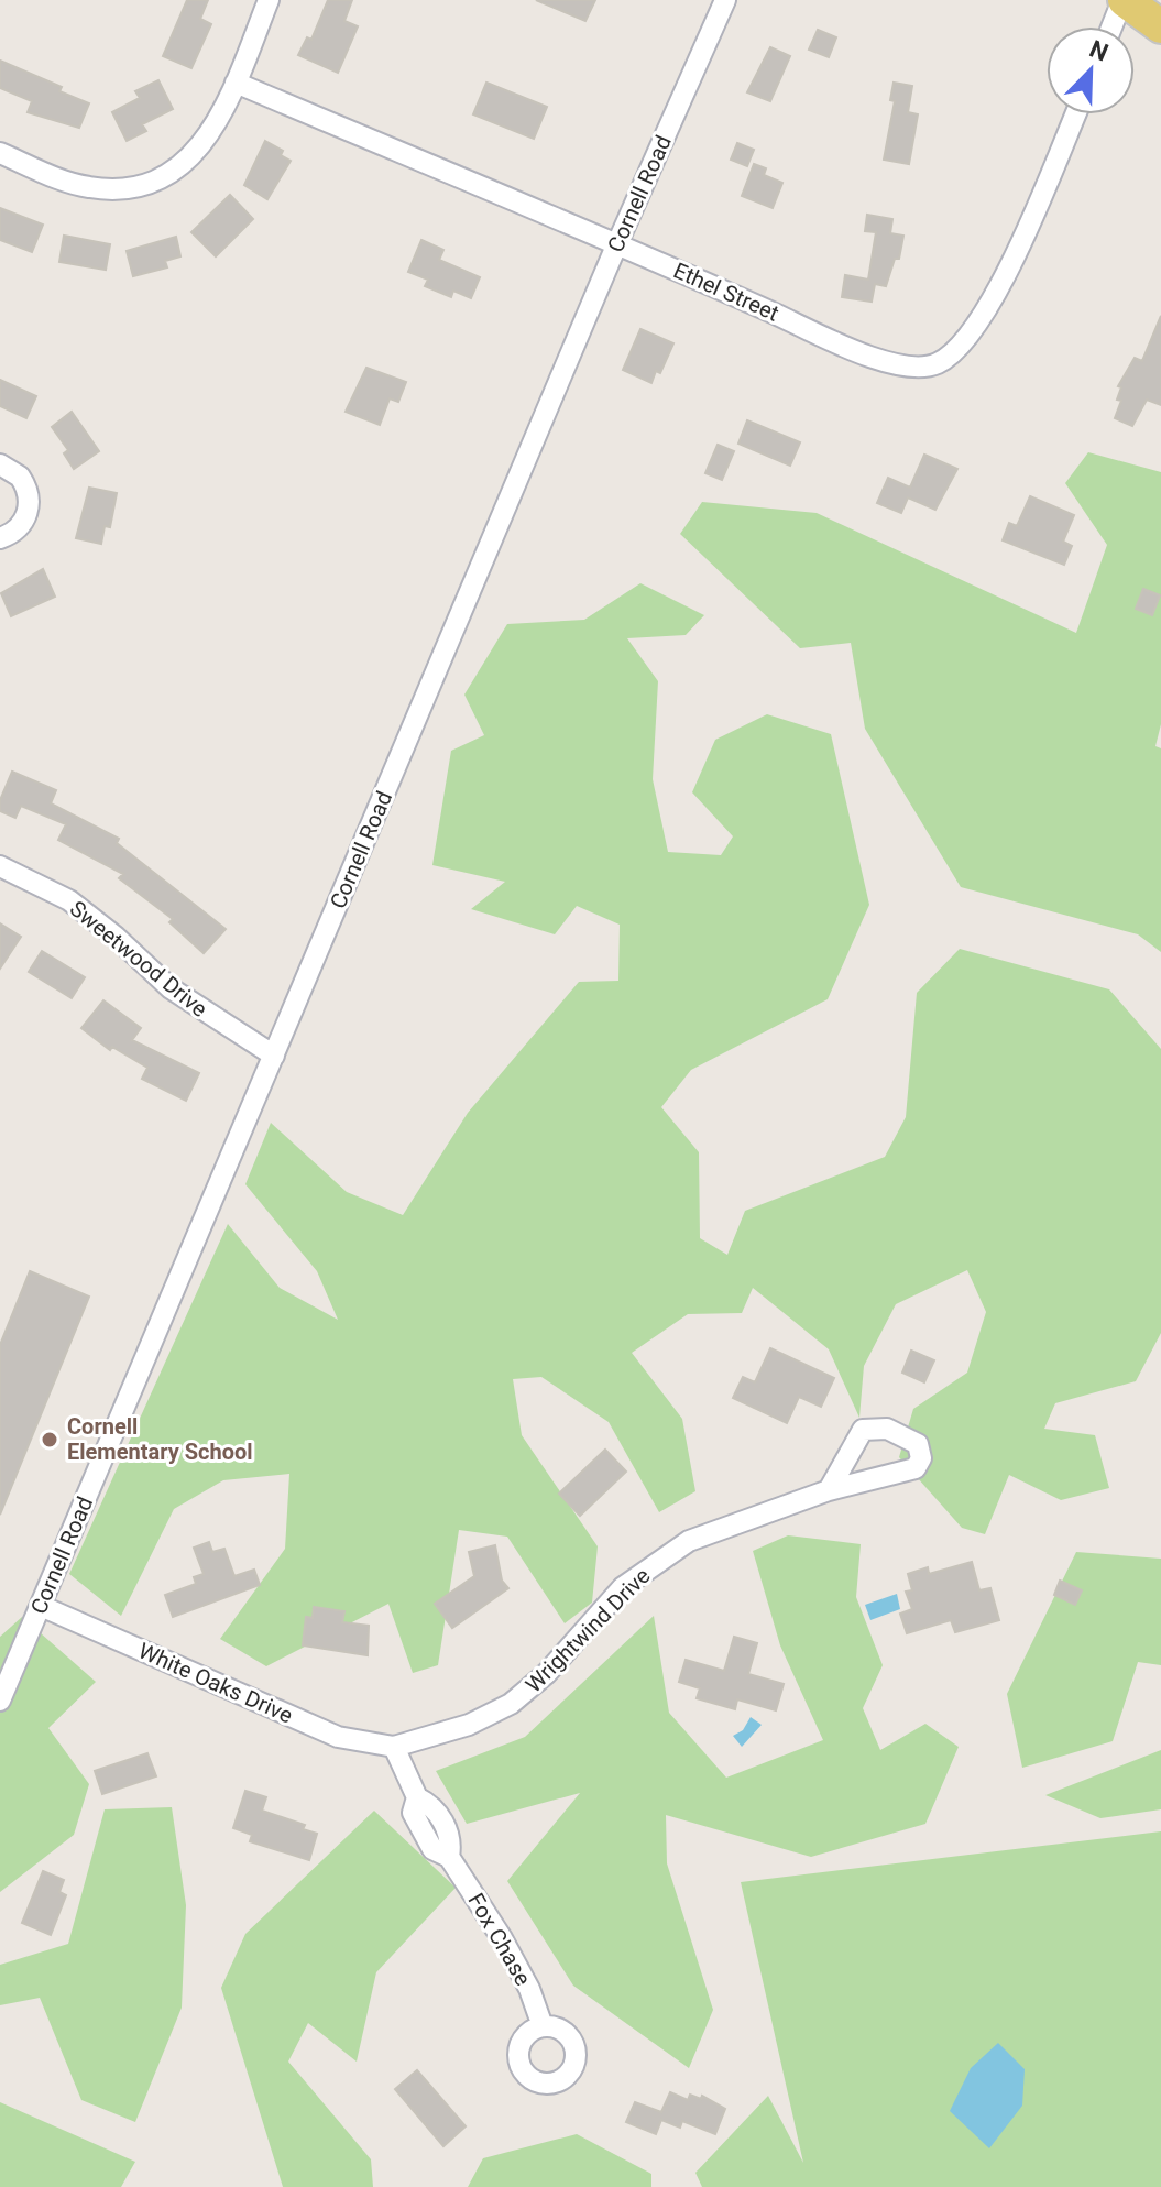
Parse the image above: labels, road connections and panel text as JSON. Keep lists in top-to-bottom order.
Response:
{
  "streets": {
    "street": [
      "Cornell Road",
      "Ethel Street",
      "Sweetwood Drive",
      "Wrightwind Drive",
      "White Oaks Drive",
      "Fox Chase"
    ]
  },
  "crossings": [
    ["Cornell Road", "Ethel Street"],
    ["Cornell Road", "Sweetwood Drive"],
    ["Cornell Road", "White Oaks Drive"],
    ["Wrightwind Drive", "White Oaks Drive"],
    ["Wrightwind Drive", "Fox Chase"],
    ["White Oaks Drive", "Fox Chase"]
  ],
  "places": ["Cornell Elementary School"],
  "north": "top right"
}
